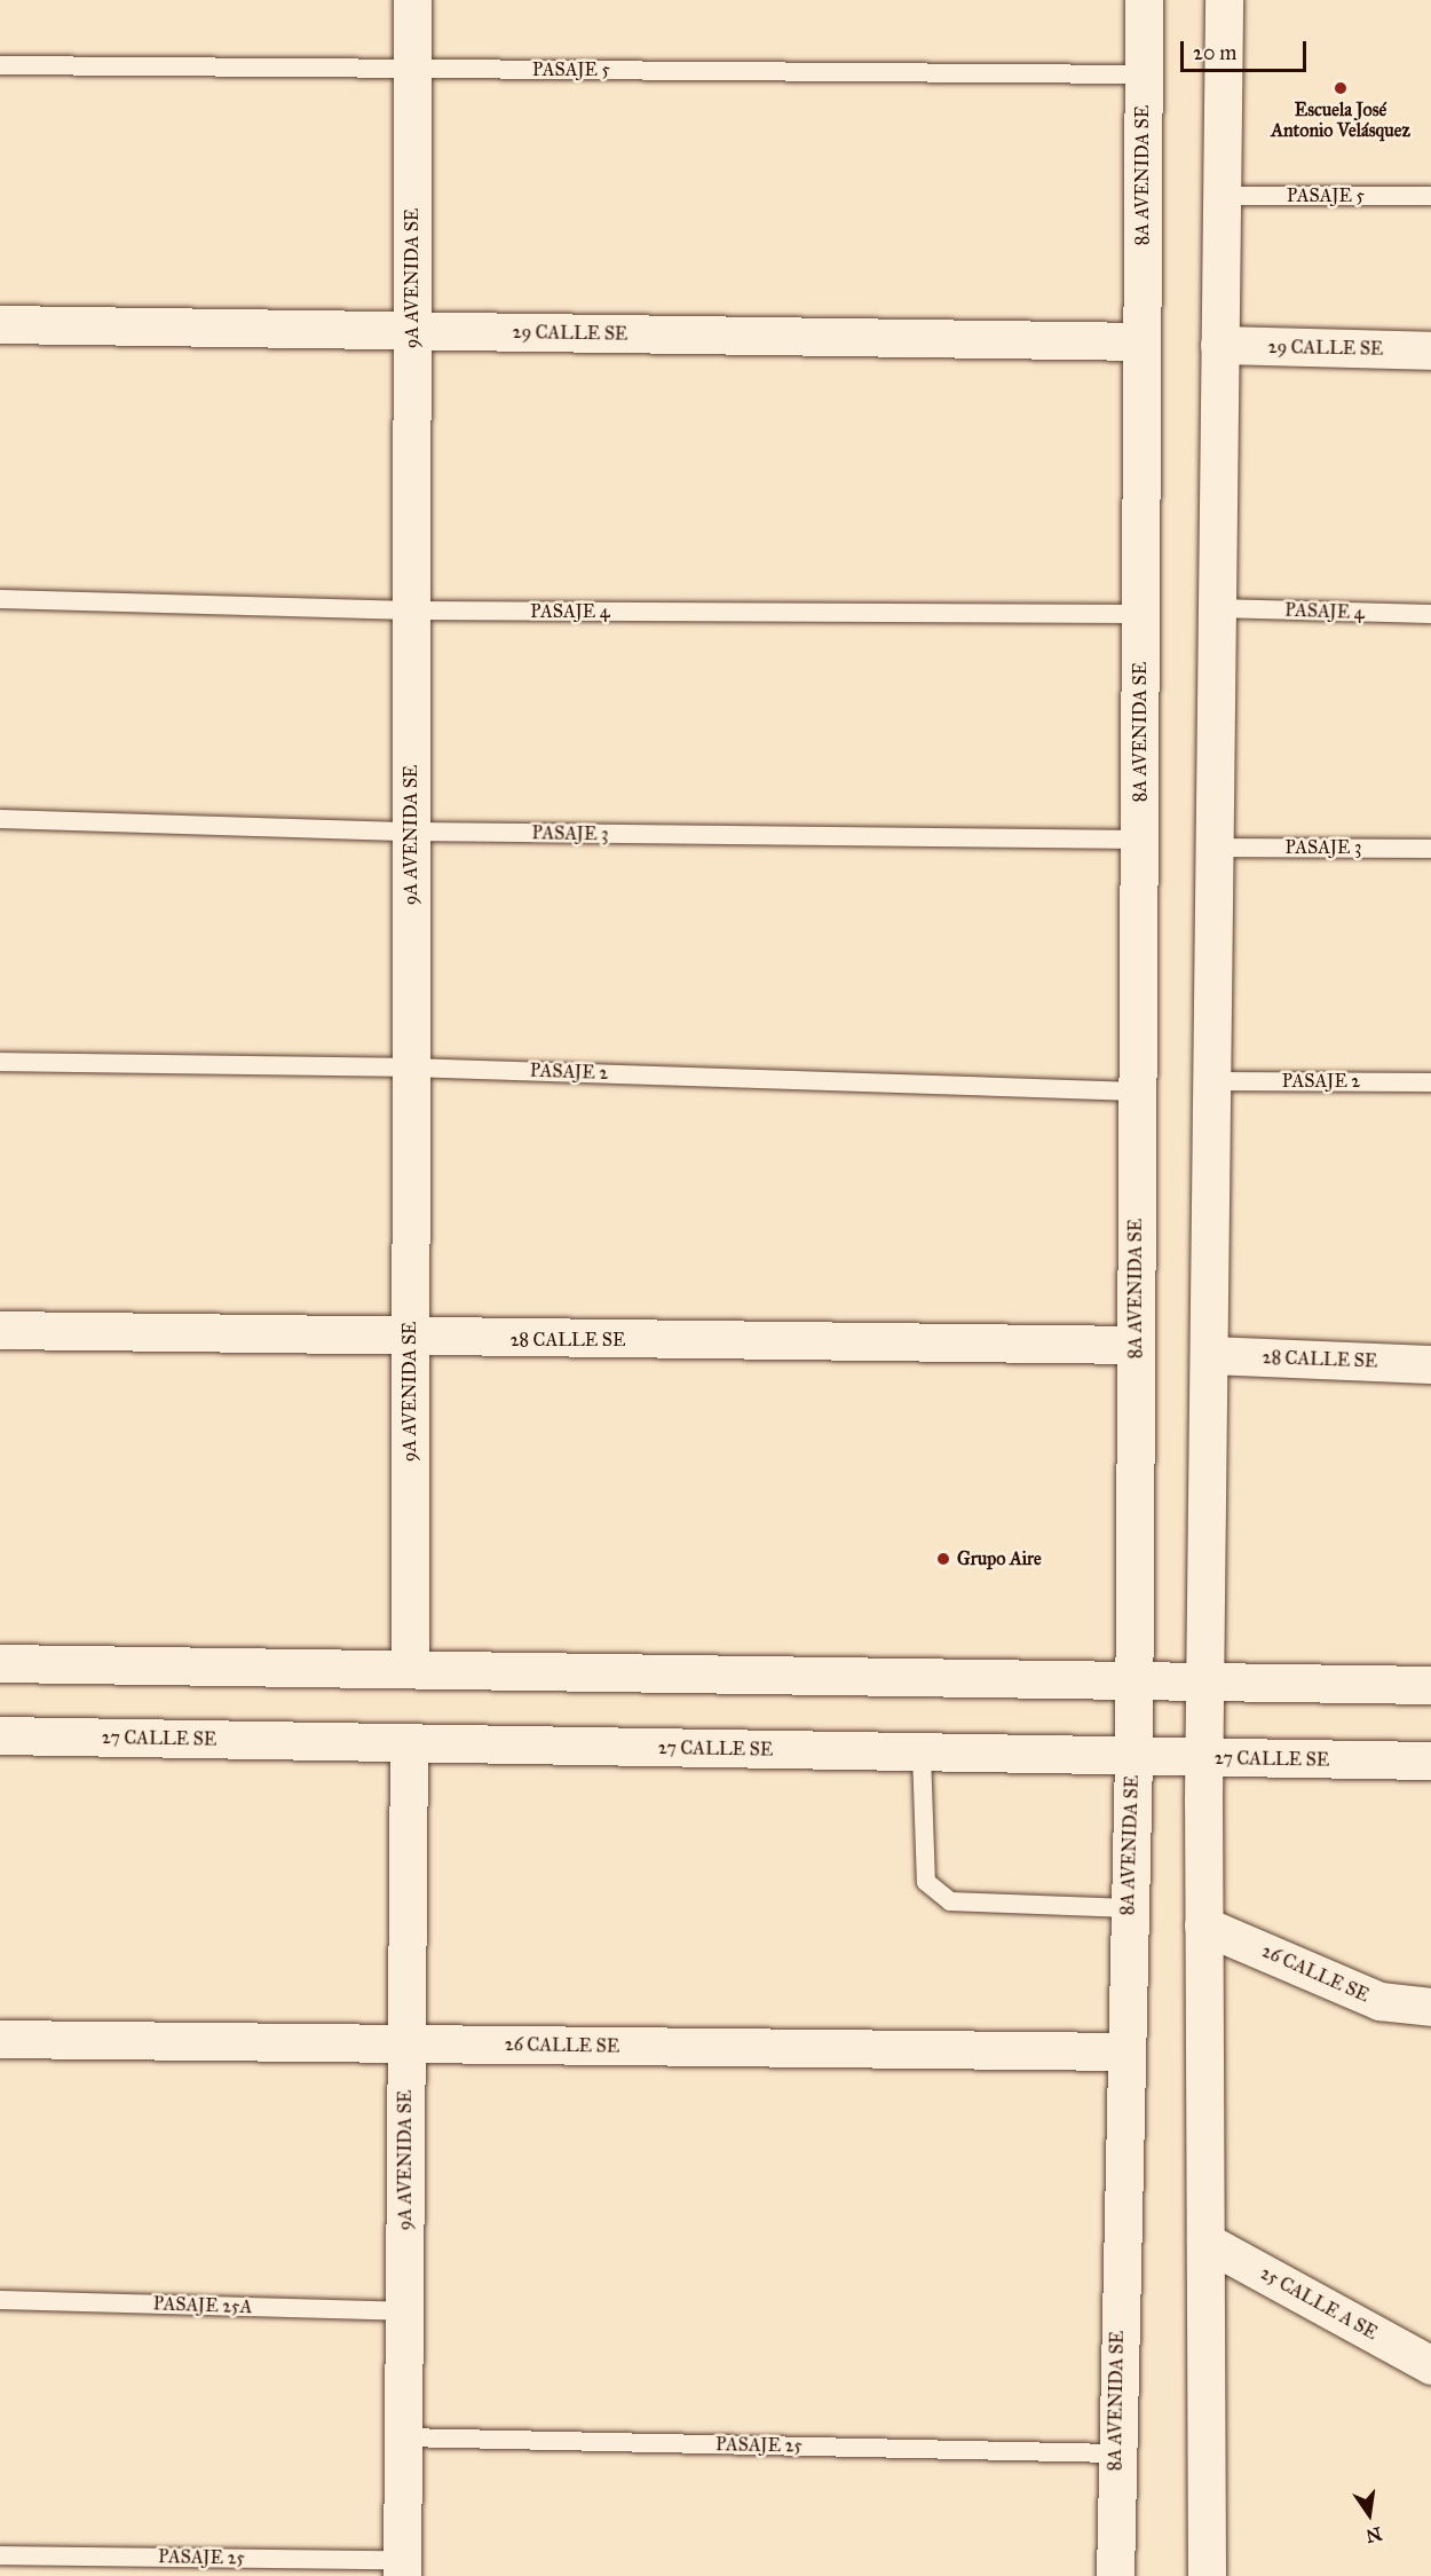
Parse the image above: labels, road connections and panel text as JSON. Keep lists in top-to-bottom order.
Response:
{
  "streets": {
    "street": [
      "8A AVENIDA SE",
      "9A AVENIDA SE",
      "29 CALLE SE",
      "28 CALLE SE",
      "27 CALLE SE",
      "26 CALLE SE",
      "25 CALLE A SE"
    ],
    "lane": [
      "PASAJE 5",
      "PASAJE 4",
      "PASAJE 3",
      "PASAJE 2",
      "PASAJE 25A",
      "PASAJE 25"
    ]
  },
  "crossings": [
    ["PASAJE 5", "8A AVENIDA SE"],
    ["PASAJE 5", "9A AVENIDA SE"],
    ["8A AVENIDA SE", "29 CALLE SE"],
    ["8A AVENIDA SE", "PASAJE 4"],
    ["8A AVENIDA SE", "PASAJE 3"],
    ["8A AVENIDA SE", "PASAJE 2"],
    ["8A AVENIDA SE", "28 CALLE SE"],
    ["8A AVENIDA SE", "27 CALLE SE"],
    ["8A AVENIDA SE", "26 CALLE SE"],
    ["8A AVENIDA SE", "PASAJE 25"],
    ["9A AVENIDA SE", "29 CALLE SE"],
    ["9A AVENIDA SE", "PASAJE 4"],
    ["9A AVENIDA SE", "PASAJE 3"],
    ["9A AVENIDA SE", "PASAJE 2"],
    ["9A AVENIDA SE", "28 CALLE SE"],
    ["9A AVENIDA SE", "27 CALLE SE"],
    ["9A AVENIDA SE", "26 CALLE SE"],
    ["9A AVENIDA SE", "PASAJE 25A"],
    ["9A AVENIDA SE", "PASAJE 25"]
  ],
  "places": ["Escuela José Antonio Velásquez", "Grupo Aire"],
  "scale_bar": "20 m",
  "north": "bottom"
}
